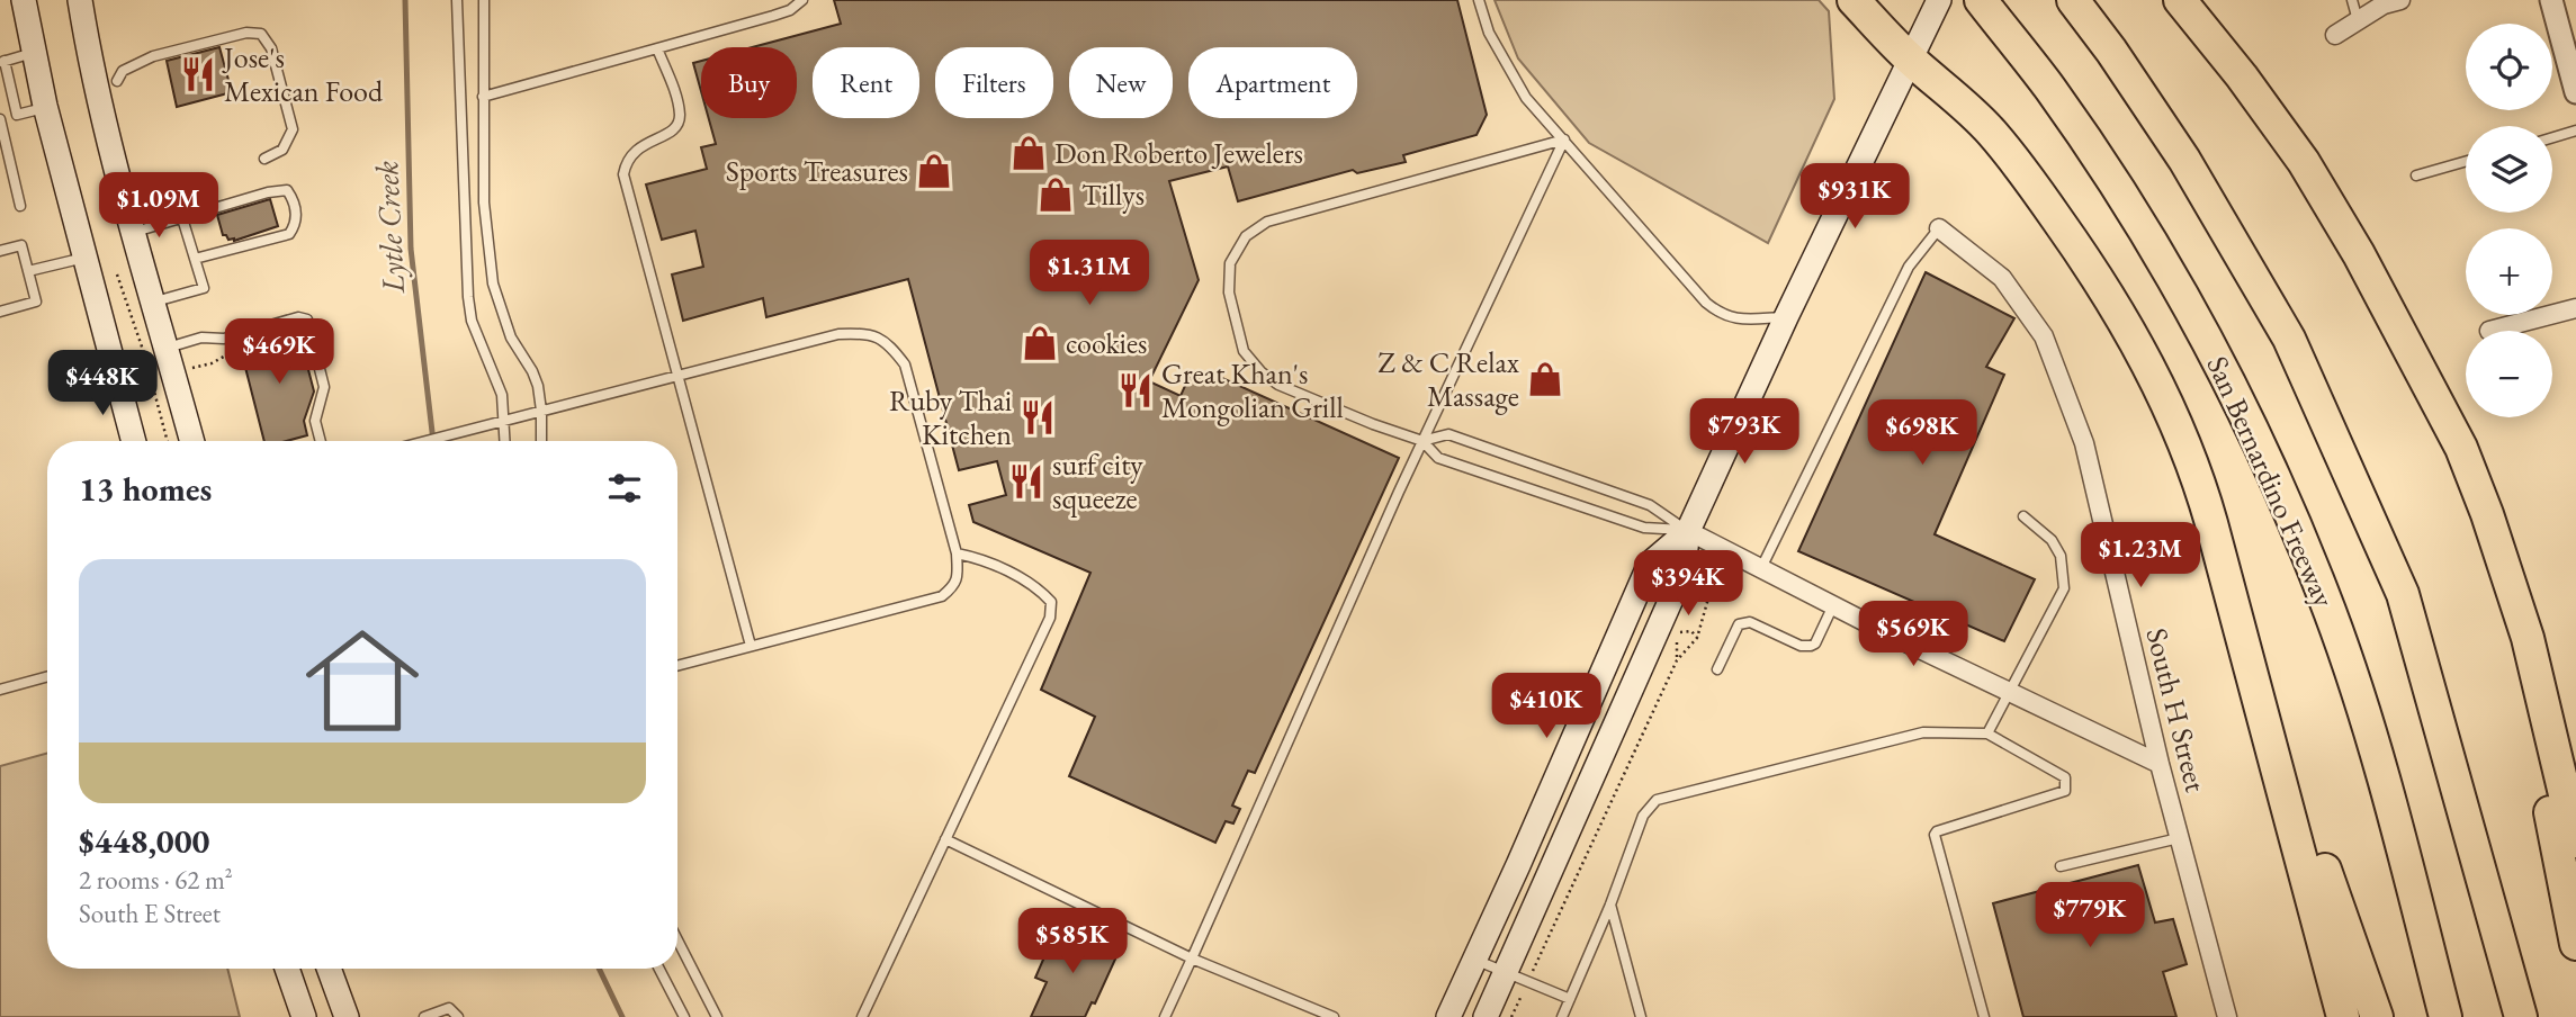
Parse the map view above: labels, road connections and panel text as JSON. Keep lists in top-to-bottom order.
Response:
{
  "streets": {
    "highway": ["San Bernardino Freeway"],
    "street": ["South H Street"]
  },
  "water": ["Lytle Creek"],
  "places": {
    "restaurant": [
      "Jose's Mexican Food",
      "Great Khan's Mongolian Grill",
      "Ruby Thai Kitchen",
      "surf city squeeze"
    ],
    "shop": [
      "Don Roberto Jewelers",
      "Sports Treasures",
      "Tillys",
      "cookies",
      "Z & C Relax Massage"
    ]
  },
  "page": {
    "map_buttons": ["+", "−"],
    "chip": [
      "Buy",
      "Rent",
      "Filters",
      "New",
      "Apartment"
    ],
    "price": [
      "$931K",
      "$1.09M",
      "$1.31M",
      "$469K",
      "$448K",
      "$793K",
      "$698K",
      "$1.23M",
      "$394K",
      "$569K",
      "$410K",
      "$779K",
      "$585K"
    ],
    "heading": "13 homes",
    "list": [
      {
        "name": "$448,000",
        "note": "2 rooms · 62 m² · South E Street"
      }
    ]
  }
}
